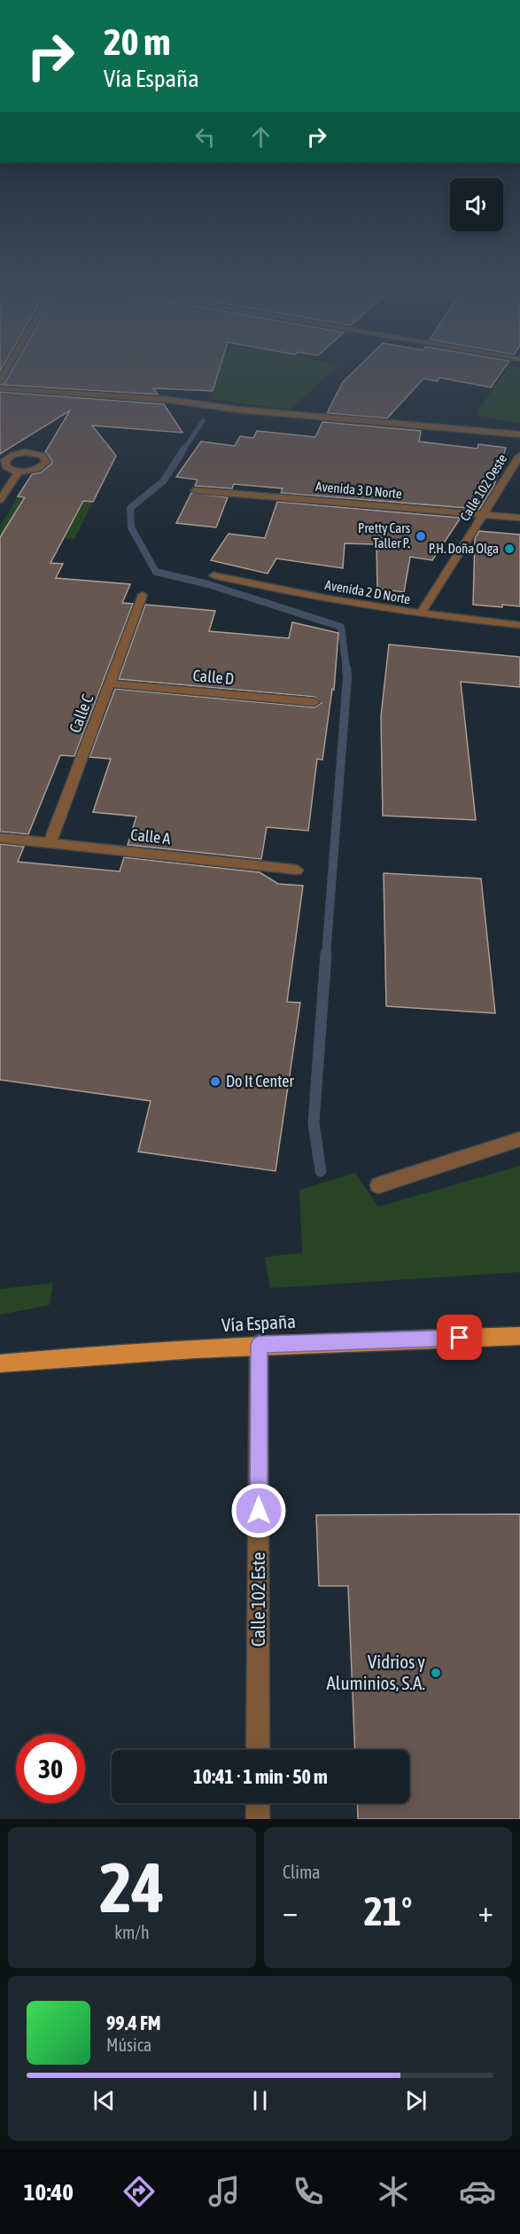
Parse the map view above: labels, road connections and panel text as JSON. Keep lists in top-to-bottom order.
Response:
{
  "streets": {
    "main road": ["Vía España"],
    "street": [
      "Calle 102 Oeste",
      "Avenida 3 D Norte",
      "Avenida 2 D Norte",
      "Calle D",
      "Calle C",
      "Calle A",
      "Calle 102 Este"
    ]
  },
  "crossings": [
    ["Calle 102 Oeste", "Avenida 3 D Norte"],
    ["Calle 102 Oeste", "Avenida 2 D Norte"],
    ["Calle D", "Calle C"],
    ["Calle C", "Calle A"],
    ["Vía España", "Calle 102 Este"]
  ],
  "places": [
    "Pretty Cars Taller P.",
    "P.H. Doña Olga",
    "Do It Center",
    "Vidrios y Aluminios, S.A."
  ],
  "page": {
    "turn": ["20 m", "Vía España"],
    "limit": "30",
    "trip": "10:41 · 1 min · 50 m",
    "tile": [
      ["24", "km/h"],
      "Clima"
    ],
    "heat": ["−", "21°", "+"],
    "song": ["99.4 FM", "Música"],
    "tabs": "10:40"
  }
}
